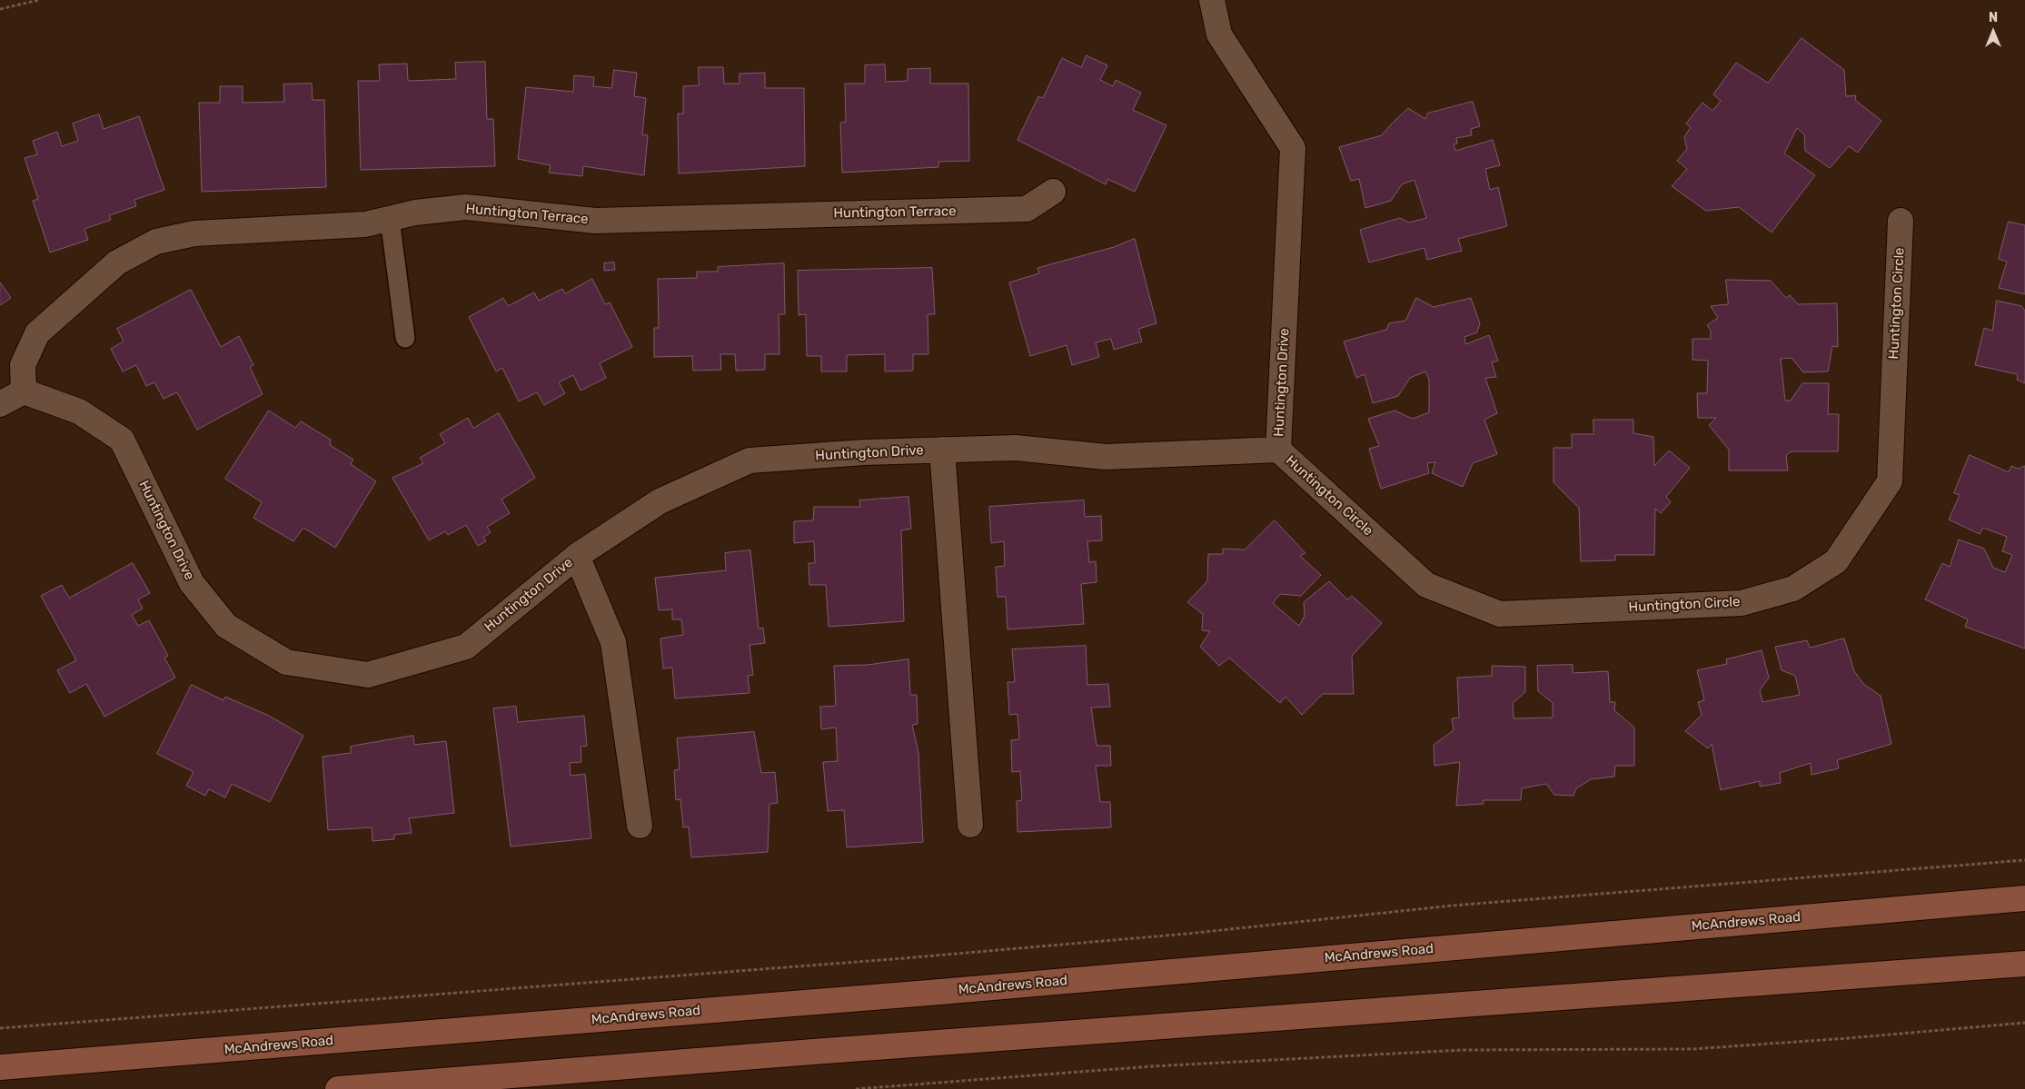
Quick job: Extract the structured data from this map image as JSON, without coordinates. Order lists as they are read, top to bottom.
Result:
{
  "streets": {
    "main road": ["McAndrews Road"],
    "street": ["Huntington Terrace", "Huntington Circle", "Huntington Drive"]
  },
  "crossings": [
    ["Huntington Terrace", "Huntington Drive"],
    ["Huntington Circle", "Huntington Drive"]
  ],
  "north": "top"
}
